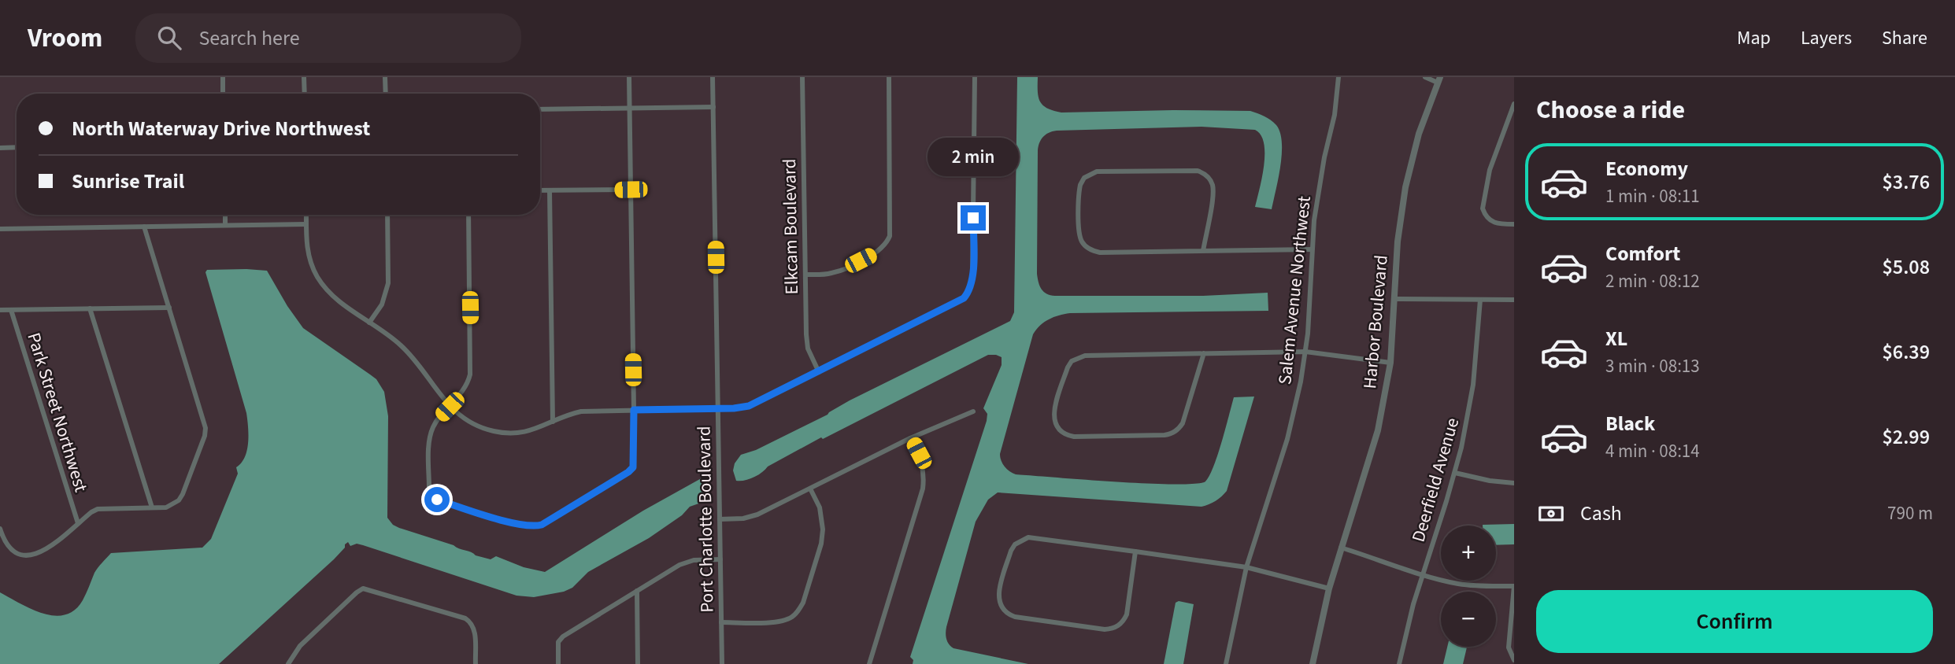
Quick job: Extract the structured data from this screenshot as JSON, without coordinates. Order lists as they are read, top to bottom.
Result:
{
  "streets": {
    "street": [
      "Elkcam Boulevard",
      "Salem Avenue Northwest",
      "Harbor Boulevard",
      "Park Street Northwest",
      "Deerfield Avenue",
      "Port Charlotte Boulevard"
    ]
  },
  "page": {
    "header": "Vroom",
    "search": "Search here",
    "nav": ["Map", "Layers", "Share"],
    "heading": "Choose a ride",
    "banner": ["North Waterway Drive Northwest", "Sunrise Trail"],
    "bubble": "2 min",
    "list": [
      {
        "name": "Economy",
        "note": "1 min · 08:11",
        "value": "$3.76"
      },
      {
        "name": "Comfort",
        "note": "2 min · 08:12",
        "value": "$5.08"
      },
      {
        "name": "XL",
        "note": "3 min · 08:13",
        "value": "$6.39"
      },
      {
        "name": "Black",
        "note": "4 min · 08:14",
        "value": "$2.99"
      }
    ],
    "pay": ["Cash", "790 m"],
    "map_buttons": ["+", "−"],
    "buttons": "Confirm"
  }
}
